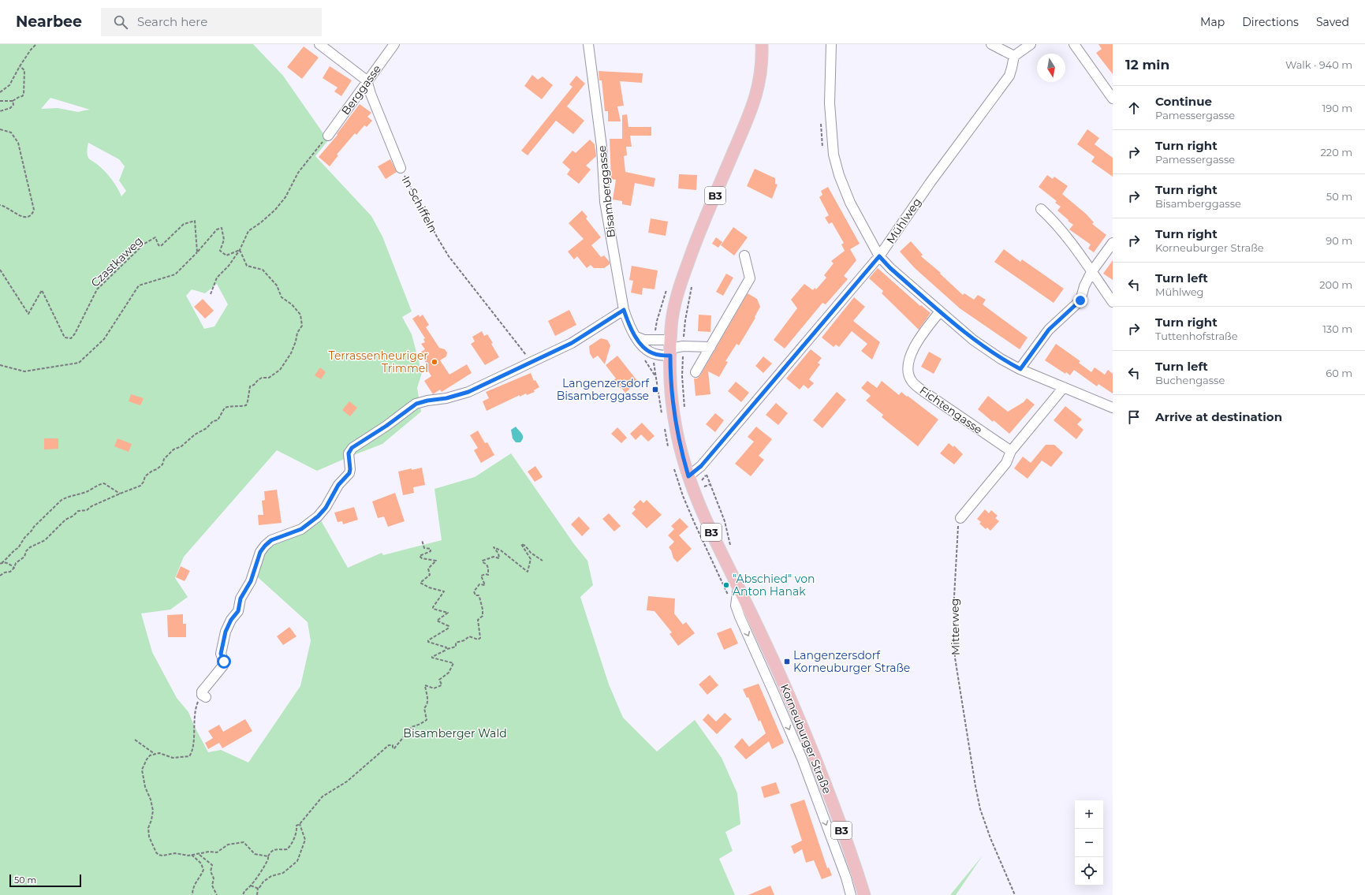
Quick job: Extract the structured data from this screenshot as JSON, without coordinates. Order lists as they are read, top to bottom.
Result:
{
  "streets": {
    "main road": ["B3", "Korneuburger Straße"],
    "street": [
      "Berggasse",
      "Bisamberggasse",
      "In Schiffeln",
      "Mühlweg",
      "Fichtengasse"
    ],
    "path": ["Czastkaweg", "Mitterweg"]
  },
  "crossings": [
    ["Berggasse", "In Schiffeln"],
    ["Bisamberggasse", "Korneuburger Straße"],
    ["Mühlweg", "Korneuburger Straße"]
  ],
  "parks": ["Bisamberger Wald"],
  "places": {
    "other": ["Terrassenheuriger Trimmel", "\"Abschied\" von Anton Hanak"],
    "transit": ["Langenzersdorf Bisamberggasse", "Langenzersdorf Korneuburger Straße"]
  },
  "scale_bar": "50 m",
  "north": "bottom",
  "page": {
    "header": "Nearbee",
    "search": "Search here",
    "nav": ["Map", "Directions", "Saved"],
    "heading": ["12 min", "Walk · 940 m"],
    "list": [
      ["Continue", "Pamessergasse", "190 m"],
      ["Turn right", "Pamessergasse", "220 m"],
      ["Turn right", "Bisamberggasse", "50 m"],
      ["Turn right", "Korneuburger Straße", "90 m"],
      ["Turn left", "Mühlweg", "200 m"],
      ["Turn right", "Tuttenhofstraße", "130 m"],
      ["Turn left", "Buchengasse", "60 m"],
      "Arrive at destination"
    ],
    "map_buttons": ["+", "−"],
    "scale": "50 m"
  }
}
